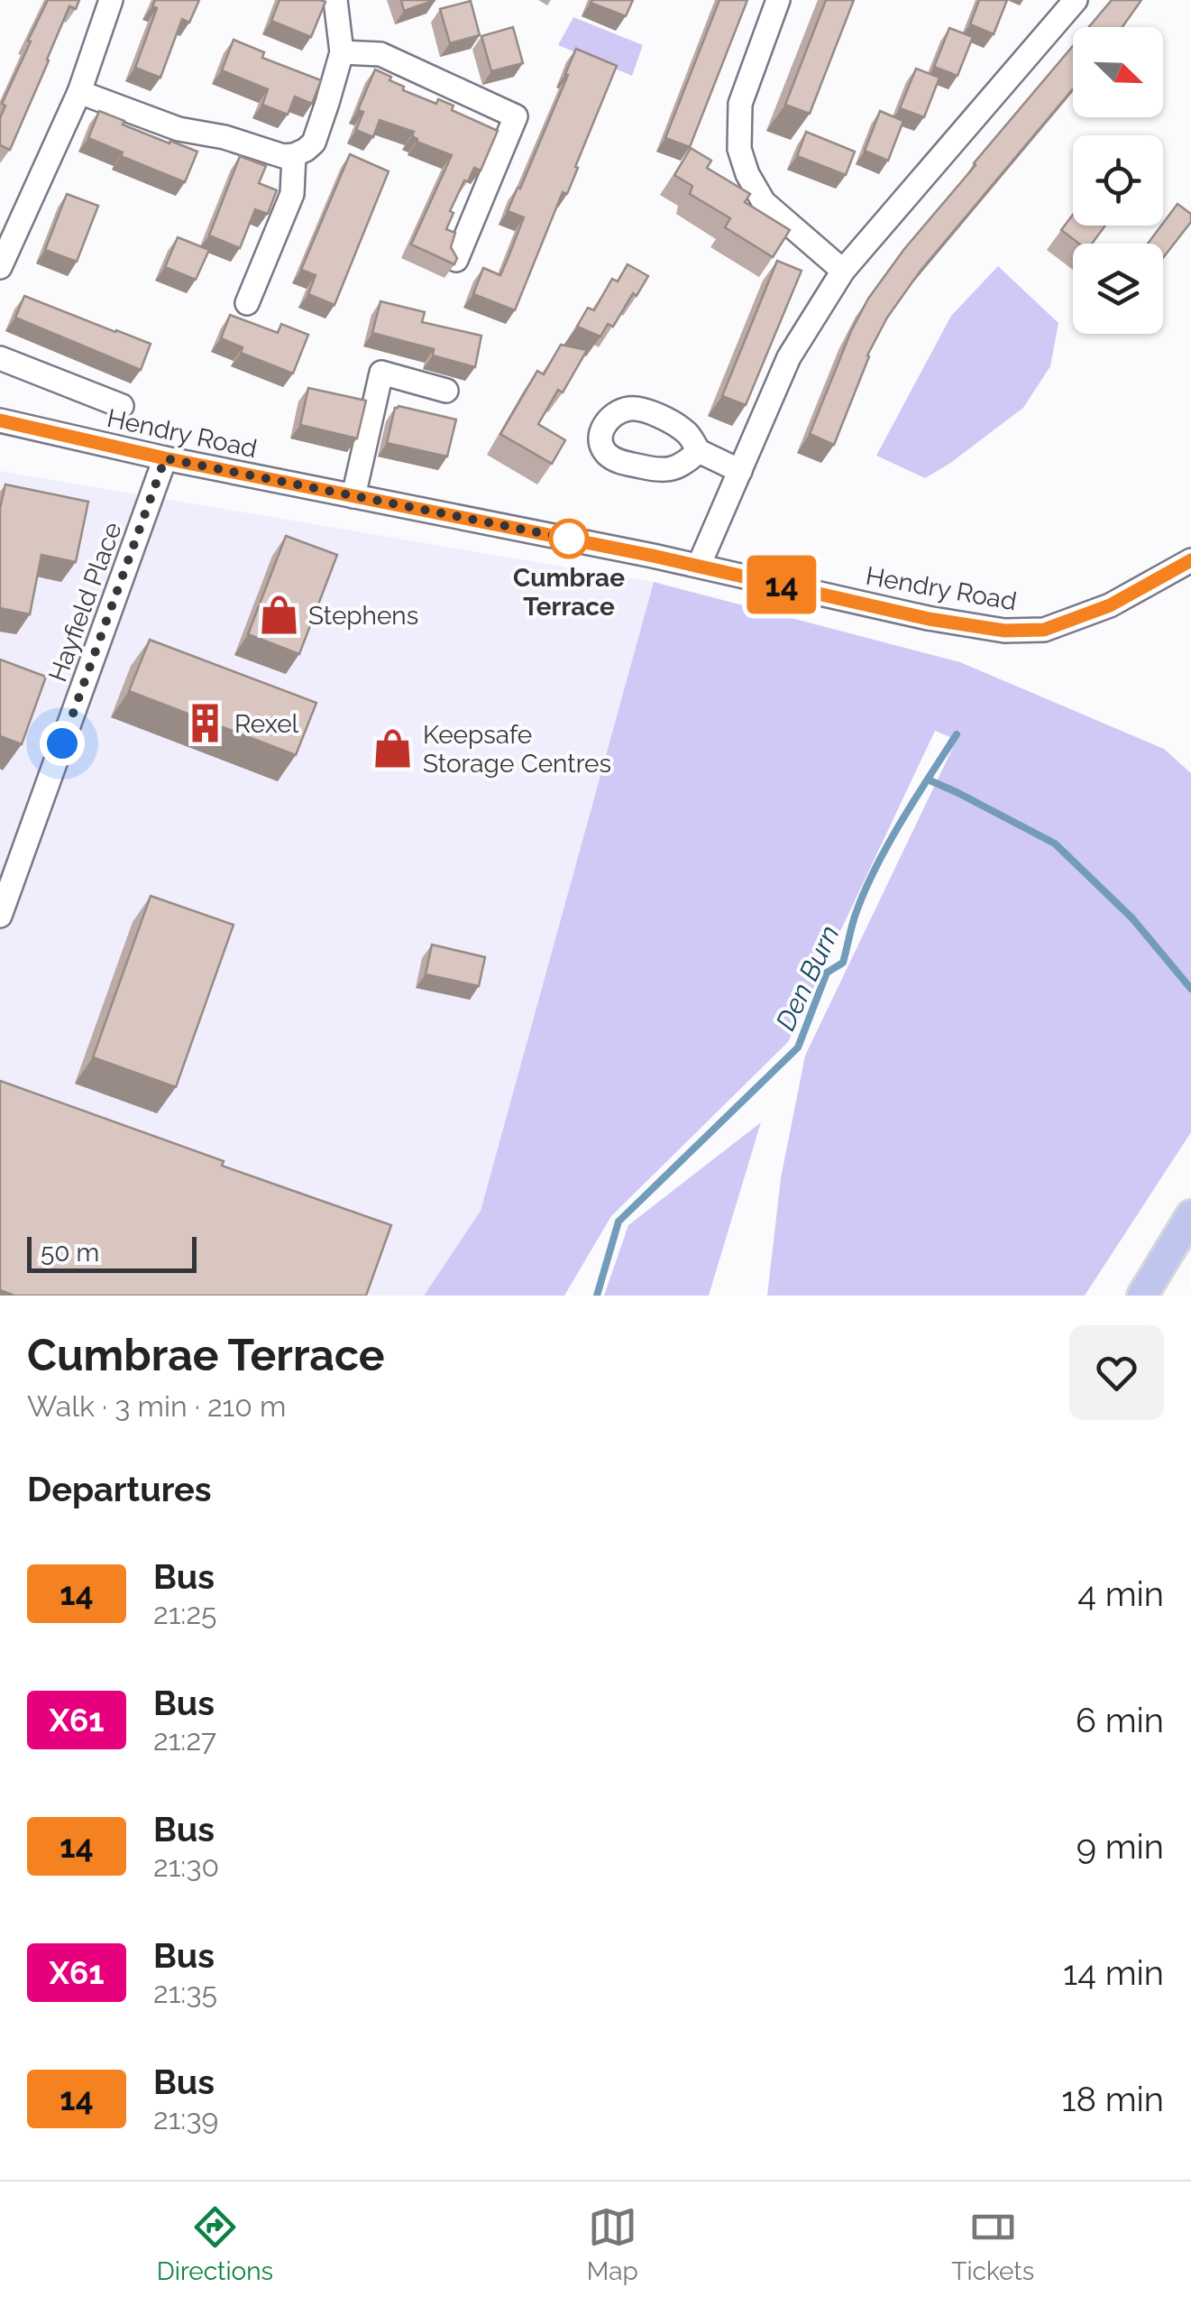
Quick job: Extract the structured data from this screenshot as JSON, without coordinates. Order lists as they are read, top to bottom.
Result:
{
  "streets": {
    "street": ["Hendry Road", "Hayfield Place"]
  },
  "crossings": [
    ["Hendry Road", "Hayfield Place"]
  ],
  "water": ["Den Burn"],
  "places": {
    "other": ["Cumbrae Terrace"],
    "shop": ["Stephens", "Keepsafe Storage Centres"],
    "building": ["Rexel"]
  },
  "lines": ["bus line 14"],
  "scale_bar": "50 m",
  "north": "bottom right",
  "page": {
    "on_map": "14",
    "scale": "50 m",
    "heading": [
      ["Cumbrae Terrace", "Walk · 3 min · 210 m"],
      "Departures"
    ],
    "list": [
      {
        "mark": "14",
        "name": "Bus",
        "note": "21:25",
        "value": "4 min"
      },
      {
        "mark": "X61",
        "name": "Bus",
        "note": "21:27",
        "value": "6 min"
      },
      {
        "mark": "14",
        "name": "Bus",
        "note": "21:30",
        "value": "9 min"
      },
      {
        "mark": "X61",
        "name": "Bus",
        "note": "21:35",
        "value": "14 min"
      },
      {
        "mark": "14",
        "name": "Bus",
        "note": "21:39",
        "value": "18 min"
      }
    ],
    "tabs": ["Directions", "Map", "Tickets"]
  }
}
